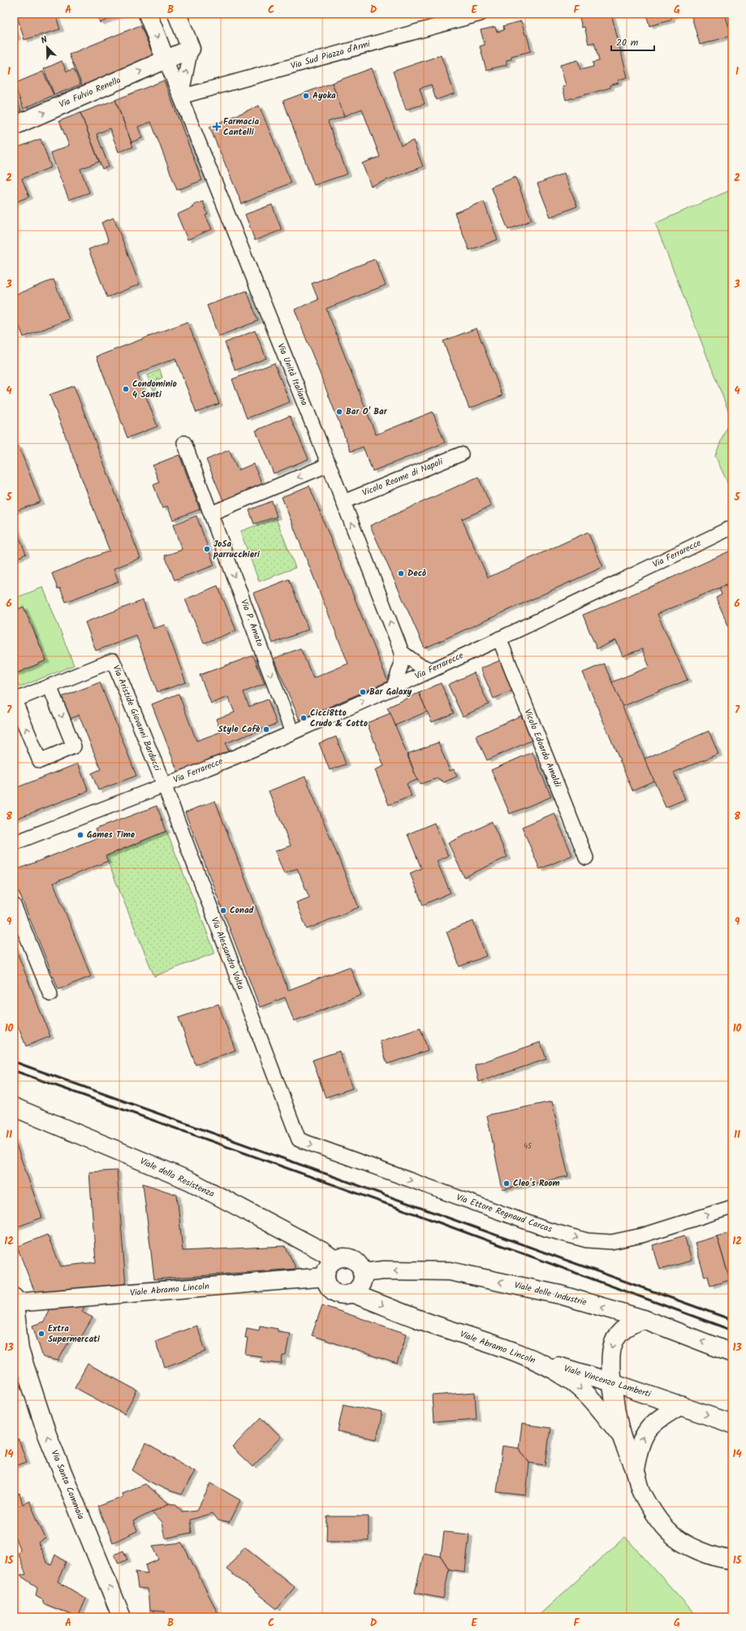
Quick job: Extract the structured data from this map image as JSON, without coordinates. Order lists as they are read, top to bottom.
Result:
{
  "streets": {
    "street": [
      "Via Sud Piazza d'Armi",
      "Via Fulvio Renella",
      "Via Unità Italiana",
      "Vicolo Reame di Napoli",
      "Via Ferrarecce",
      "Via P. Amato",
      "Via Aristide Giovanni Barducci",
      "Vicolo Edoardo Amaldi",
      "Via Alessandro Volta",
      "Viale della Resistenza",
      "Via Ettore Regnaud Carcas",
      "Viale Abramo Lincoln",
      "Viale delle Industrie",
      "Viale Vincenzo Lamberti",
      "Via Santa Commaia"
    ]
  },
  "crossings": [
    ["Via Sud Piazza d'Armi", "Via Unità Italiana"],
    ["Via Fulvio Renella", "Via Unità Italiana"],
    ["Via Unità Italiana", "Vicolo Reame di Napoli"],
    ["Via Unità Italiana", "Via Ferrarecce"],
    ["Via Ferrarecce", "Via P. Amato"],
    ["Via Ferrarecce", "Via Aristide Giovanni Barducci"],
    ["Via Ferrarecce", "Vicolo Edoardo Amaldi"],
    ["Via Ferrarecce", "Via Alessandro Volta"],
    ["Via Aristide Giovanni Barducci", "Via Alessandro Volta"],
    ["Via Alessandro Volta", "Via Ettore Regnaud Carcas"],
    ["Viale della Resistenza", "Viale Abramo Lincoln"],
    ["Viale della Resistenza", "Viale delle Industrie"],
    ["Viale Abramo Lincoln", "Viale delle Industrie"],
    ["Viale Abramo Lincoln", "Viale Vincenzo Lamberti"],
    ["Viale Abramo Lincoln", "Via Santa Commaia"]
  ],
  "one_way": [
    "Via Fulvio Renella",
    "Via P. Amato",
    "Via Ettore Regnaud Carcas",
    "Viale delle Industrie",
    "Via Santa Commaia"
  ],
  "places": {
    "other": [
      "Ayoka",
      "Condominio 4 Santi",
      "Bar O' Bar",
      "JoSa parrucchieri",
      "Decò",
      "Bar Galaxy",
      "Cicci8tto Crudo & Cotto",
      "Style Cafè",
      "Games Time",
      "Conad",
      "Cleo's Room",
      "Extra Supermercati"
    ],
    "health": ["Farmacia Cantelli"]
  },
  "house_numbers": ["45"],
  "scale_bar": "20 m",
  "north": "top left",
  "grid": {
    "columns": [
      "A",
      "B",
      "C",
      "D",
      "E",
      "F",
      "G"
    ],
    "rows": [
      "1",
      "2",
      "3",
      "4",
      "5",
      "6",
      "7",
      "8",
      "9",
      "10",
      "11",
      "12",
      "13",
      "14",
      "15"
    ]
  }
}
